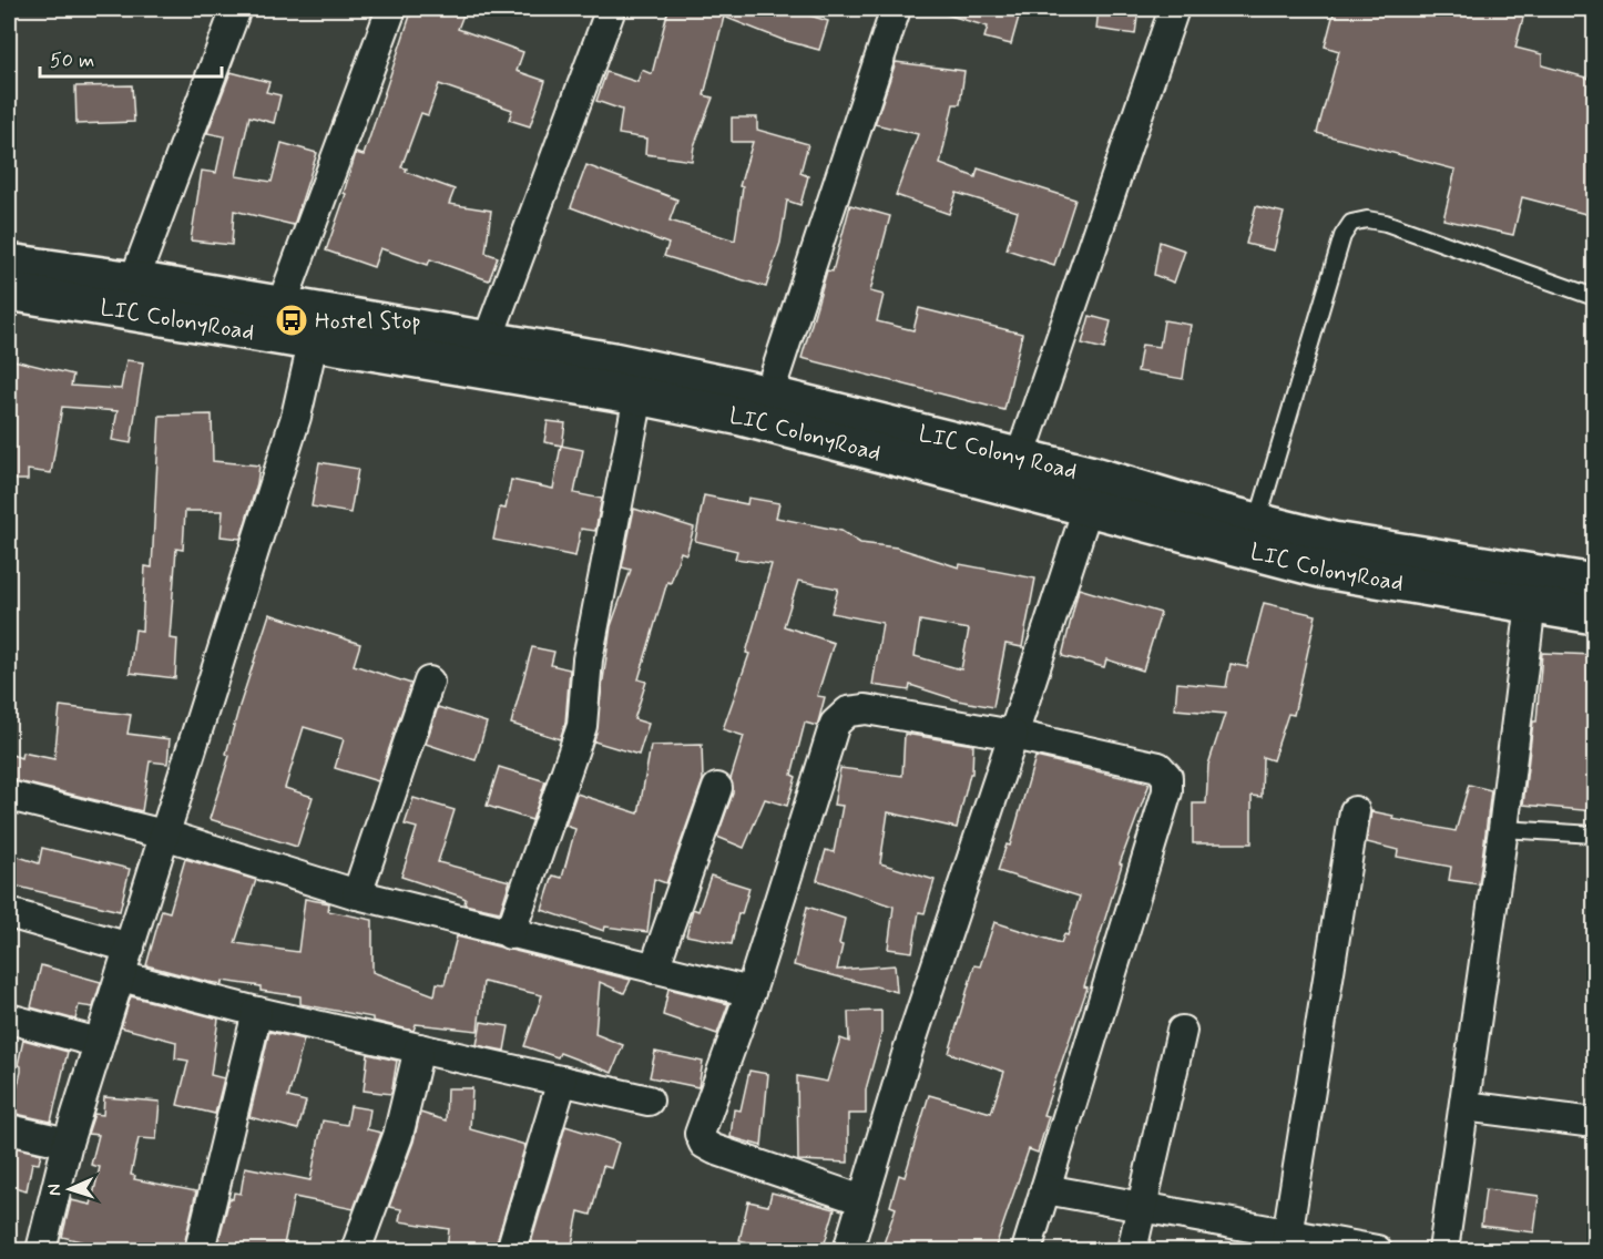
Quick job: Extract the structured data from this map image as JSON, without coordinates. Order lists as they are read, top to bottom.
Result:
{
  "streets": {
    "main road": ["LIC ColonyRoad", "LIC Colony Road"]
  },
  "crossings": [
    ["LIC ColonyRoad", "LIC Colony Road"]
  ],
  "places": {
    "bus stop": ["Hostel Stop"]
  },
  "scale_bar": "50 m",
  "north": "left"
}
